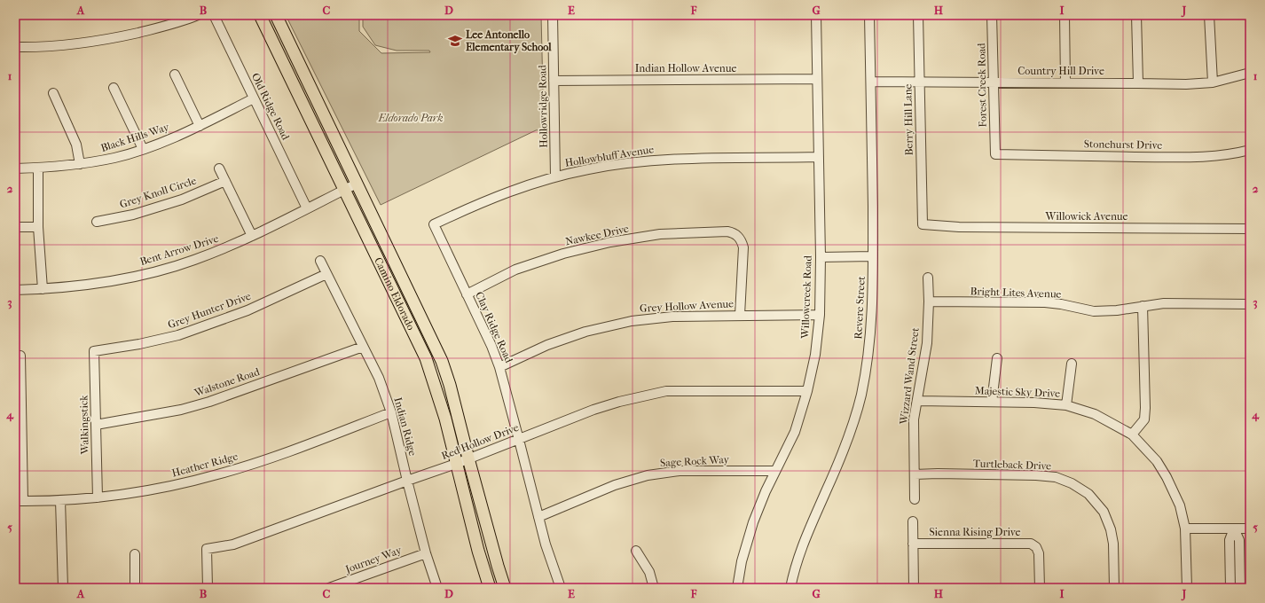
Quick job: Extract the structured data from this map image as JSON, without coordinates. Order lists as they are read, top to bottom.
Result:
{
  "streets": {
    "main road": ["Camino Eldorado"],
    "street": [
      "Indian Hollow Avenue",
      "Country Hill Drive",
      "Forest Creek Road",
      "Old Ridge Road",
      "Hollowridge Road",
      "Berry Hill Lane",
      "Black Hills Way",
      "Stonehurst Drive",
      "Hollowbluff Avenue",
      "Grey Knoll Circle",
      "Willowick Avenue",
      "Nawkee Drive",
      "Bent Arrow Drive",
      "Bright Lites Avenue",
      "Willowcreek Road",
      "Grey Hollow Avenue",
      "Revere Street",
      "Grey Hunter Drive",
      "Clay Ridge Road",
      "Wizzard Wand Street",
      "Walstone Road",
      "Majestic Sky Drive",
      "Walkingstick",
      "Indian Ridge",
      "Red Hollow Drive",
      "Sage Rock Way",
      "Heather Ridge",
      "Turtleback Drive",
      "Sienna Rising Drive",
      "Journey Way"
    ]
  },
  "crossings": [
    ["Indian Hollow Avenue", "Hollowridge Road"],
    ["Indian Hollow Avenue", "Willowcreek Road"],
    ["Country Hill Drive", "Forest Creek Road"],
    ["Country Hill Drive", "Berry Hill Lane"],
    ["Country Hill Drive", "Revere Street"],
    ["Forest Creek Road", "Stonehurst Drive"],
    ["Old Ridge Road", "Black Hills Way"],
    ["Old Ridge Road", "Bent Arrow Drive"],
    ["Hollowridge Road", "Hollowbluff Avenue"],
    ["Berry Hill Lane", "Willowick Avenue"],
    ["Hollowbluff Avenue", "Willowcreek Road"],
    ["Hollowbluff Avenue", "Clay Ridge Road"],
    ["Nawkee Drive", "Grey Hollow Avenue"],
    ["Nawkee Drive", "Clay Ridge Road"],
    ["Bent Arrow Drive", "Camino Eldorado"],
    ["Bright Lites Avenue", "Wizzard Wand Street"],
    ["Camino Eldorado", "Red Hollow Drive"],
    ["Willowcreek Road", "Grey Hollow Avenue"],
    ["Willowcreek Road", "Red Hollow Drive"],
    ["Willowcreek Road", "Sage Rock Way"],
    ["Grey Hollow Avenue", "Clay Ridge Road"],
    ["Grey Hunter Drive", "Walkingstick"],
    ["Grey Hunter Drive", "Indian Ridge"],
    ["Clay Ridge Road", "Red Hollow Drive"],
    ["Clay Ridge Road", "Sage Rock Way"],
    ["Wizzard Wand Street", "Majestic Sky Drive"],
    ["Wizzard Wand Street", "Turtleback Drive"],
    ["Walstone Road", "Walkingstick"],
    ["Walstone Road", "Indian Ridge"],
    ["Walkingstick", "Heather Ridge"],
    ["Indian Ridge", "Red Hollow Drive"],
    ["Indian Ridge", "Heather Ridge"],
    ["Indian Ridge", "Journey Way"]
  ],
  "parks": ["Eldorado Park"],
  "places": {
    "school or university": ["Lee Antonello Elementary School"]
  },
  "grid": {
    "columns": [
      "A",
      "B",
      "C",
      "D",
      "E",
      "F",
      "G",
      "H",
      "I",
      "J"
    ],
    "rows": [
      "1",
      "2",
      "3",
      "4",
      "5"
    ]
  }
}
